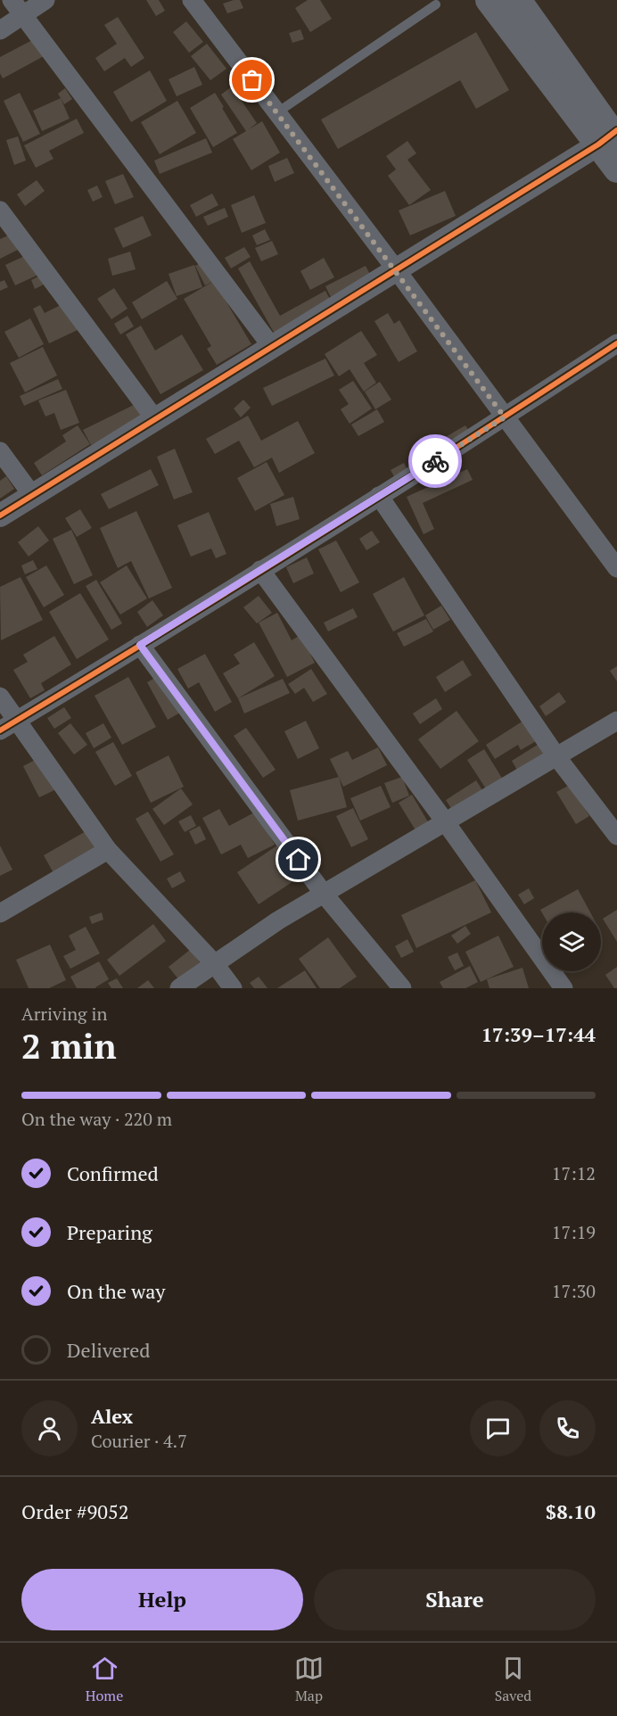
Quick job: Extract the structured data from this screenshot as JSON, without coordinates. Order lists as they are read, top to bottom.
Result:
{
  "page": {
    "heading": ["2 min", "Arriving in", "17:39–17:44"],
    "panel": [
      "Alex",
      "Courier · 4.7",
      "Order #9052",
      "$8.10"
    ],
    "bar": "On the way · 220 m",
    "list": [
      ["Confirmed", "17:12"],
      ["Preparing", "17:19"],
      ["On the way", "17:30"],
      "Delivered"
    ],
    "buttons": ["Help", "Share"],
    "tabs": ["Home", "Map", "Saved"]
  }
}
